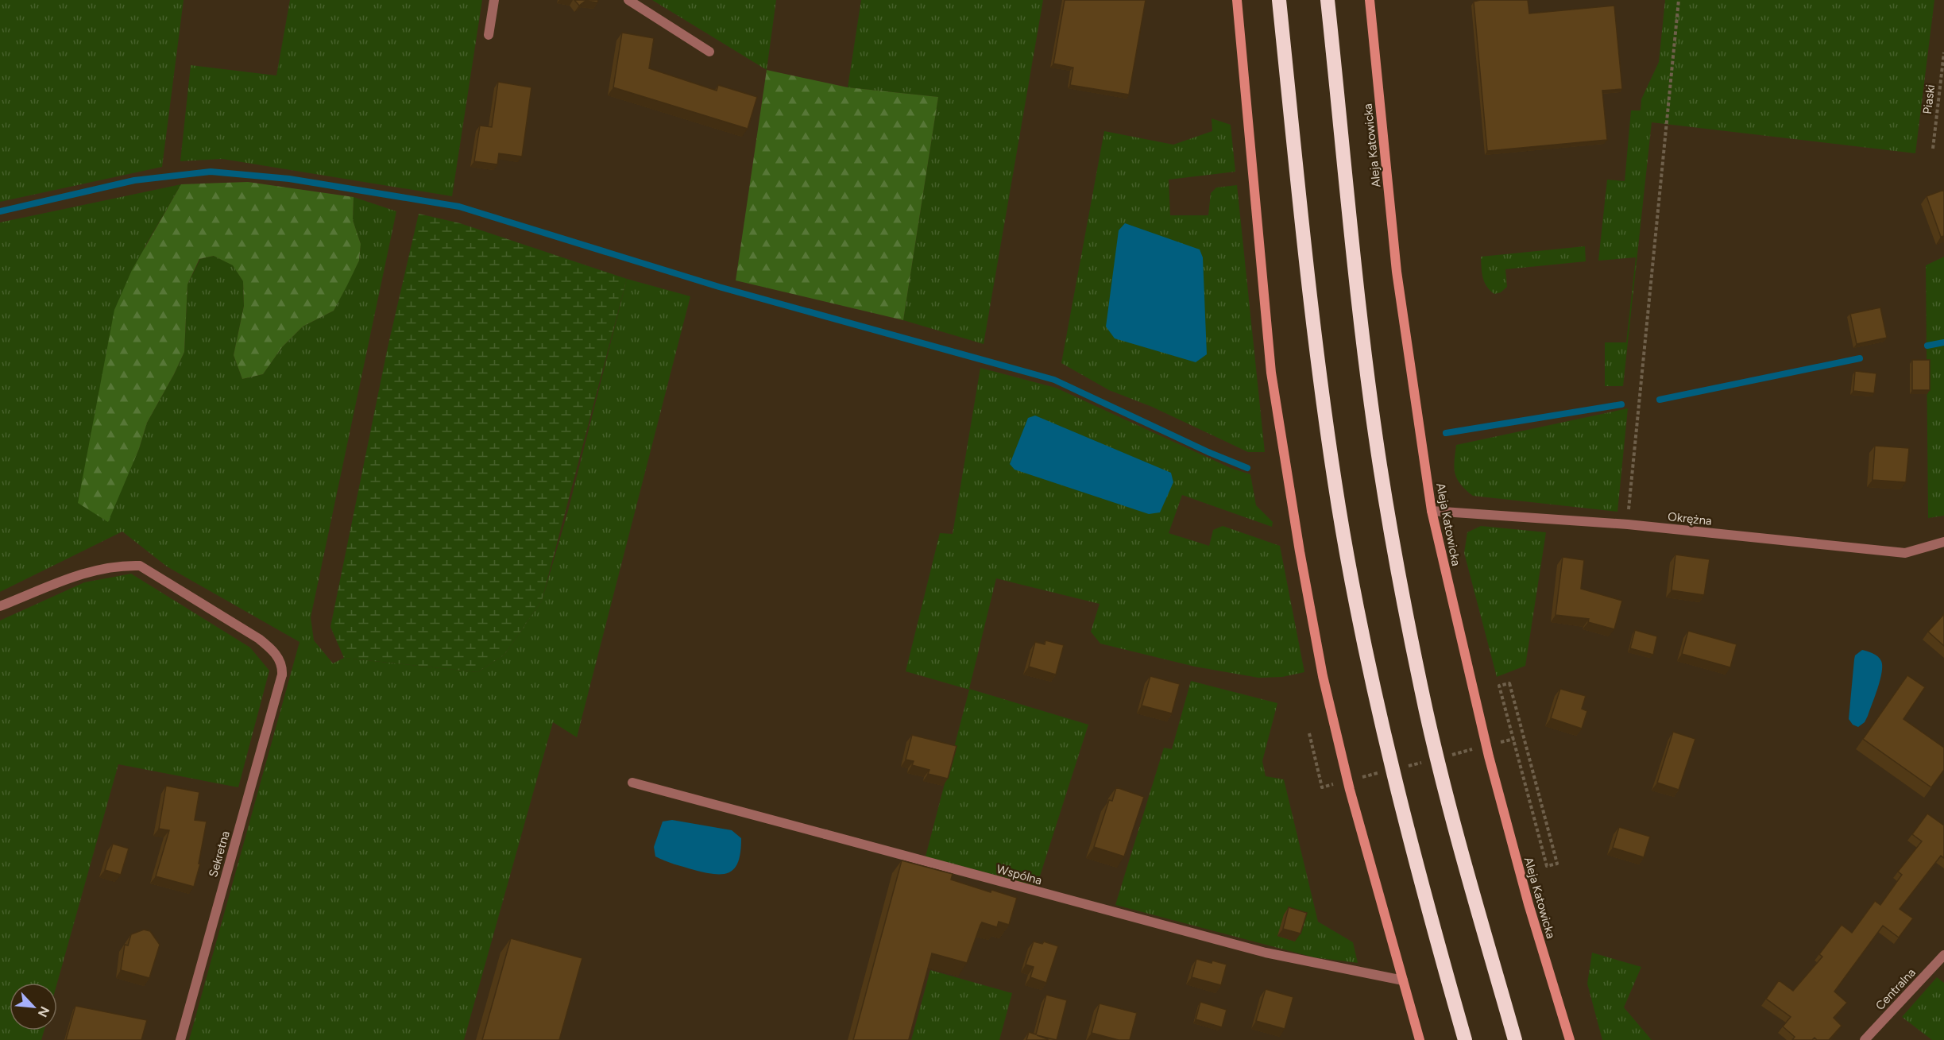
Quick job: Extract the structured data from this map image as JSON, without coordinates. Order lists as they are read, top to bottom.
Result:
{
  "streets": {
    "street": [
      "Aleja Katowicka",
      "Okrężna",
      "Sekretna",
      "Wspólna",
      "Centralna"
    ],
    "path": ["Piaski"]
  },
  "crossings": [
    ["Aleja Katowicka", "Okrężna"]
  ],
  "north": "bottom right"
}
